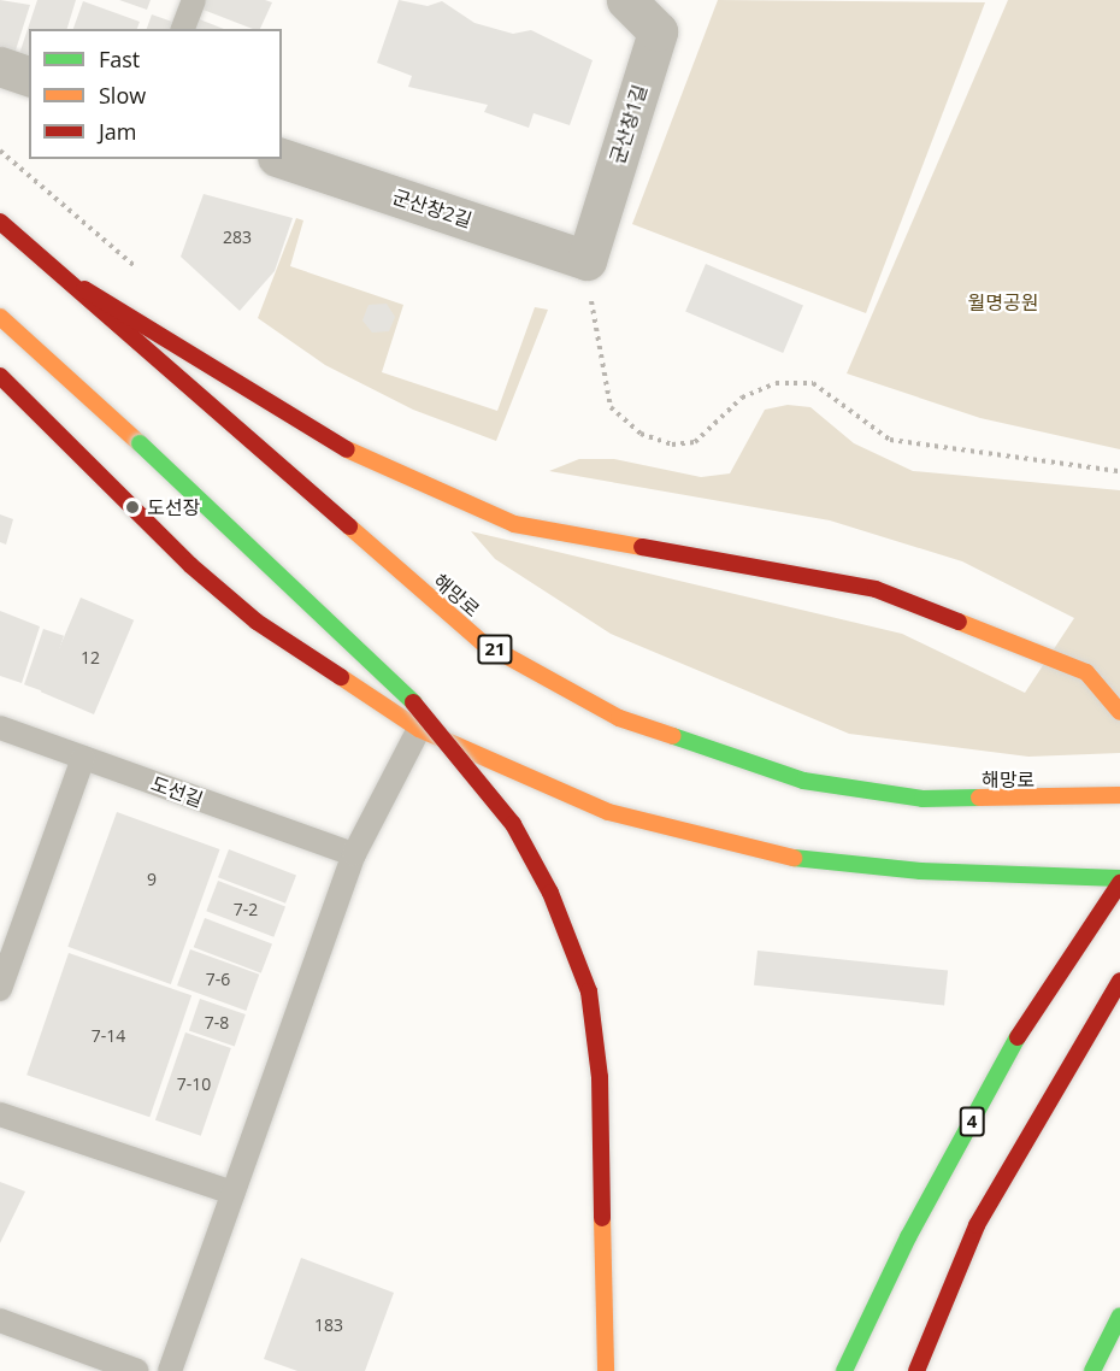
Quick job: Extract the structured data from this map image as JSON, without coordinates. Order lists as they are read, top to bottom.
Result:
{
  "streets": {
    "main road": ["해망로", "21", "4"],
    "street": ["군산창1길", "군산창2길"],
    "lane": ["도선길"]
  },
  "crossings": [
    ["군산창1길", "군산창2길"]
  ],
  "parks": ["월명공원"],
  "places": ["도선장"],
  "house_numbers": [
    "283",
    "12",
    "9",
    "7-2",
    "7-6",
    "7-8",
    "7-14",
    "7-10",
    "183"
  ],
  "legend": ["Fast", "Slow", "Jam"]
}
